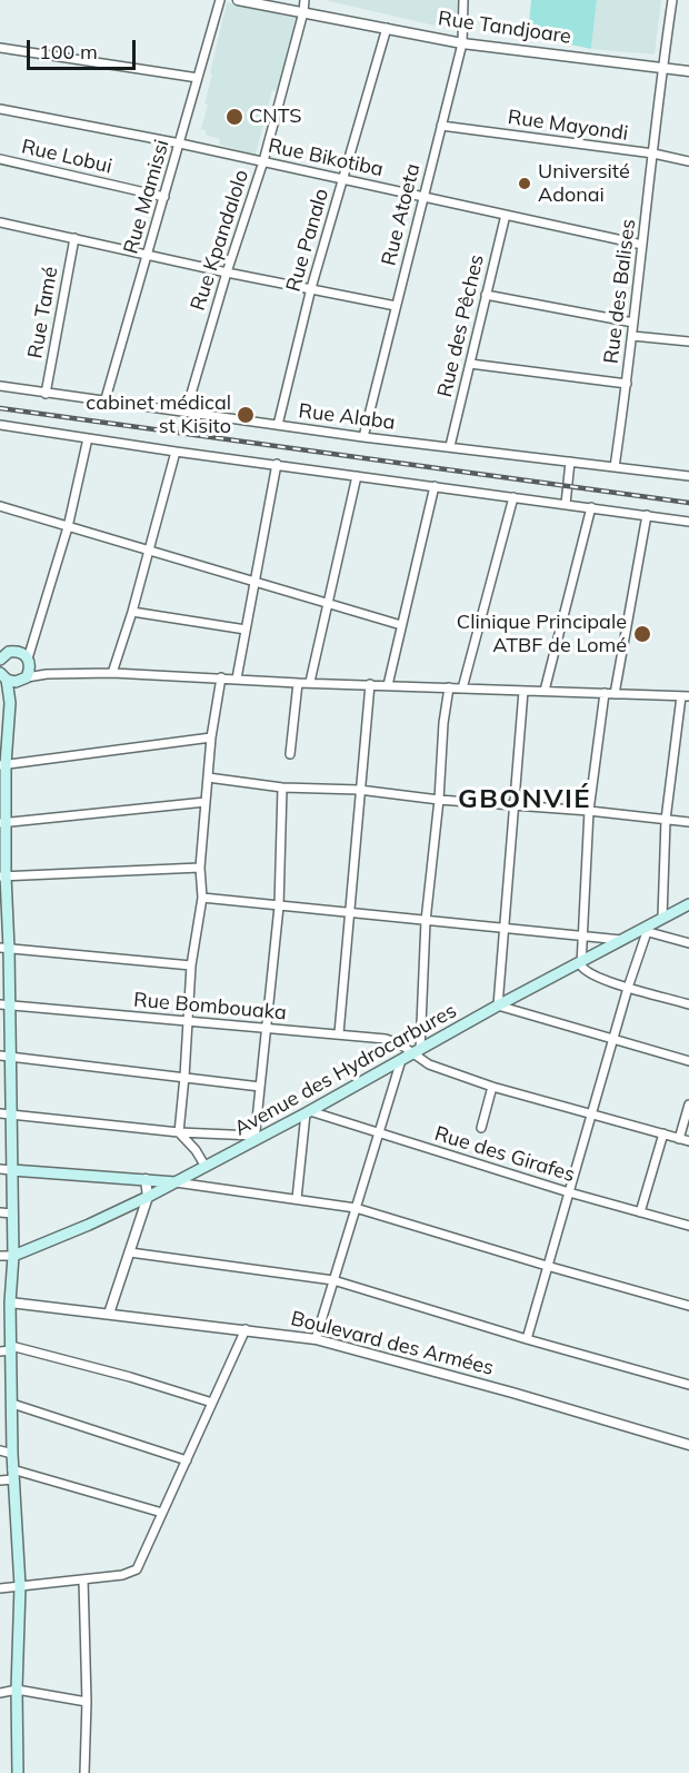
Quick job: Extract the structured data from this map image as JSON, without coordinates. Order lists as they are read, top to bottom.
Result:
{
  "streets": {
    "main road": ["Avenue des Hydrocarbures"],
    "street": [
      "Rue Tandjoare",
      "Rue Mayondi",
      "Rue Lobui",
      "Rue Bikotiba",
      "Rue Mamissi",
      "Rue Atoeta",
      "Rue Kpandalolo",
      "Rue Panalo",
      "Rue des Balises",
      "Rue Tamé",
      "Rue des Pêches",
      "Rue Alaba",
      "Rue Bombouaka",
      "Rue des Girafes",
      "Boulevard des Armées"
    ]
  },
  "crossings": [
    ["Rue Tandjoare", "Rue Atoeta"],
    ["Rue Tandjoare", "Rue Kpandalolo"],
    ["Rue Tandjoare", "Rue Panalo"],
    ["Rue Tandjoare", "Rue des Balises"],
    ["Rue Mayondi", "Rue Atoeta"],
    ["Rue Mayondi", "Rue des Balises"],
    ["Rue Lobui", "Rue Mamissi"],
    ["Rue Bikotiba", "Rue Mamissi"],
    ["Rue Bikotiba", "Rue Atoeta"],
    ["Rue Bikotiba", "Rue Kpandalolo"],
    ["Rue Bikotiba", "Rue Panalo"],
    ["Rue Bikotiba", "Rue des Balises"],
    ["Rue Bikotiba", "Rue des Pêches"],
    ["Rue Mamissi", "Rue Alaba"],
    ["Rue Atoeta", "Rue Alaba"],
    ["Rue Kpandalolo", "Rue Alaba"],
    ["Rue Panalo", "Rue Alaba"],
    ["Rue des Balises", "Rue Alaba"],
    ["Rue Tamé", "Rue Alaba"],
    ["Rue des Pêches", "Rue Alaba"],
    ["Rue Bombouaka", "Avenue des Hydrocarbures"],
    ["Avenue des Hydrocarbures", "Rue des Girafes"]
  ],
  "districts": ["GBONVIÉ"],
  "places": [
    "CNTS",
    "Université Adonai",
    "cabinet médical st Kisito",
    "Clinique Principale ATBF de Lomé"
  ],
  "scale_bar": "100 m"
}
